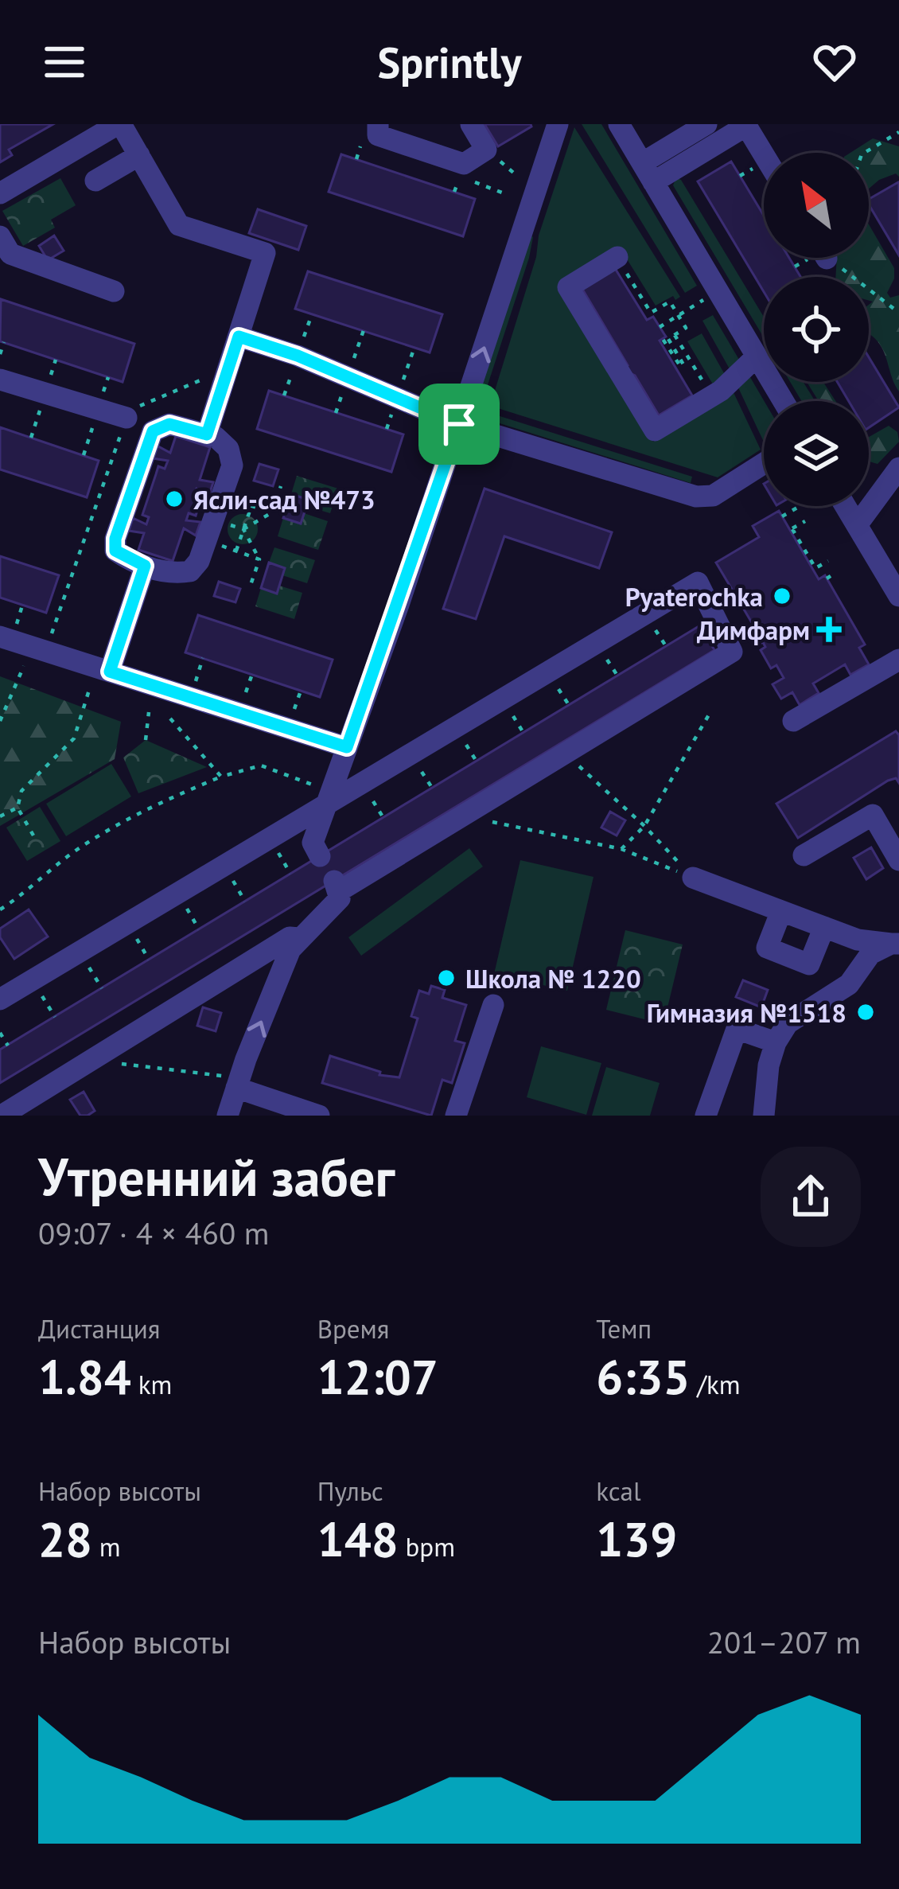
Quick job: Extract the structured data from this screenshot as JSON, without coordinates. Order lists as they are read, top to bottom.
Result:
{
  "places": {
    "other": [
      "Ясли-сад №473",
      "Pyaterochka",
      "Школа № 1220",
      "Гимназия №1518"
    ],
    "health": ["Димфарм"]
  },
  "north": "top left",
  "page": {
    "header": "Sprintly",
    "heading": ["Утренний забег", "09:07 · 4 × 460 m"],
    "stats": [
      ["Дистанция", "1.84 km"],
      ["Время", "12:07"],
      ["Темп", "6:35 /km"],
      ["Набор высоты", "28 m"],
      ["Пульс", "148 bpm"],
      ["kcal", "139"]
    ],
    "chart": ["Набор высоты", "201–207 m"]
  }
}
